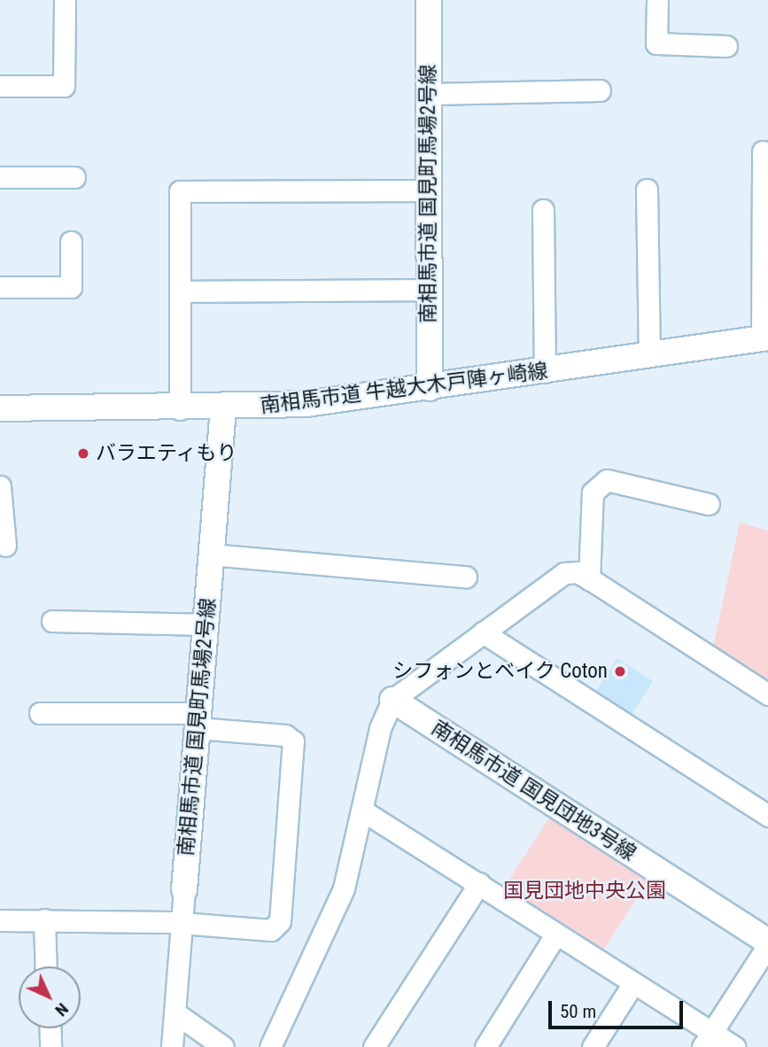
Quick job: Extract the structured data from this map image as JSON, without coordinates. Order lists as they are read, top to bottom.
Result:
{
  "streets": {
    "street": ["南相馬市道 国見町馬場2号線", "南相馬市道 牛越大木戸陣ヶ崎線", "南相馬市道 国見団地3号線"]
  },
  "crossings": [
    ["南相馬市道 国見町馬場2号線", "南相馬市道 牛越大木戸陣ヶ崎線"]
  ],
  "parks": ["国見団地中央公園"],
  "places": ["バラエティもり", "シフォンとベイク Coton"],
  "scale_bar": "50 m",
  "north": "bottom right"
}
